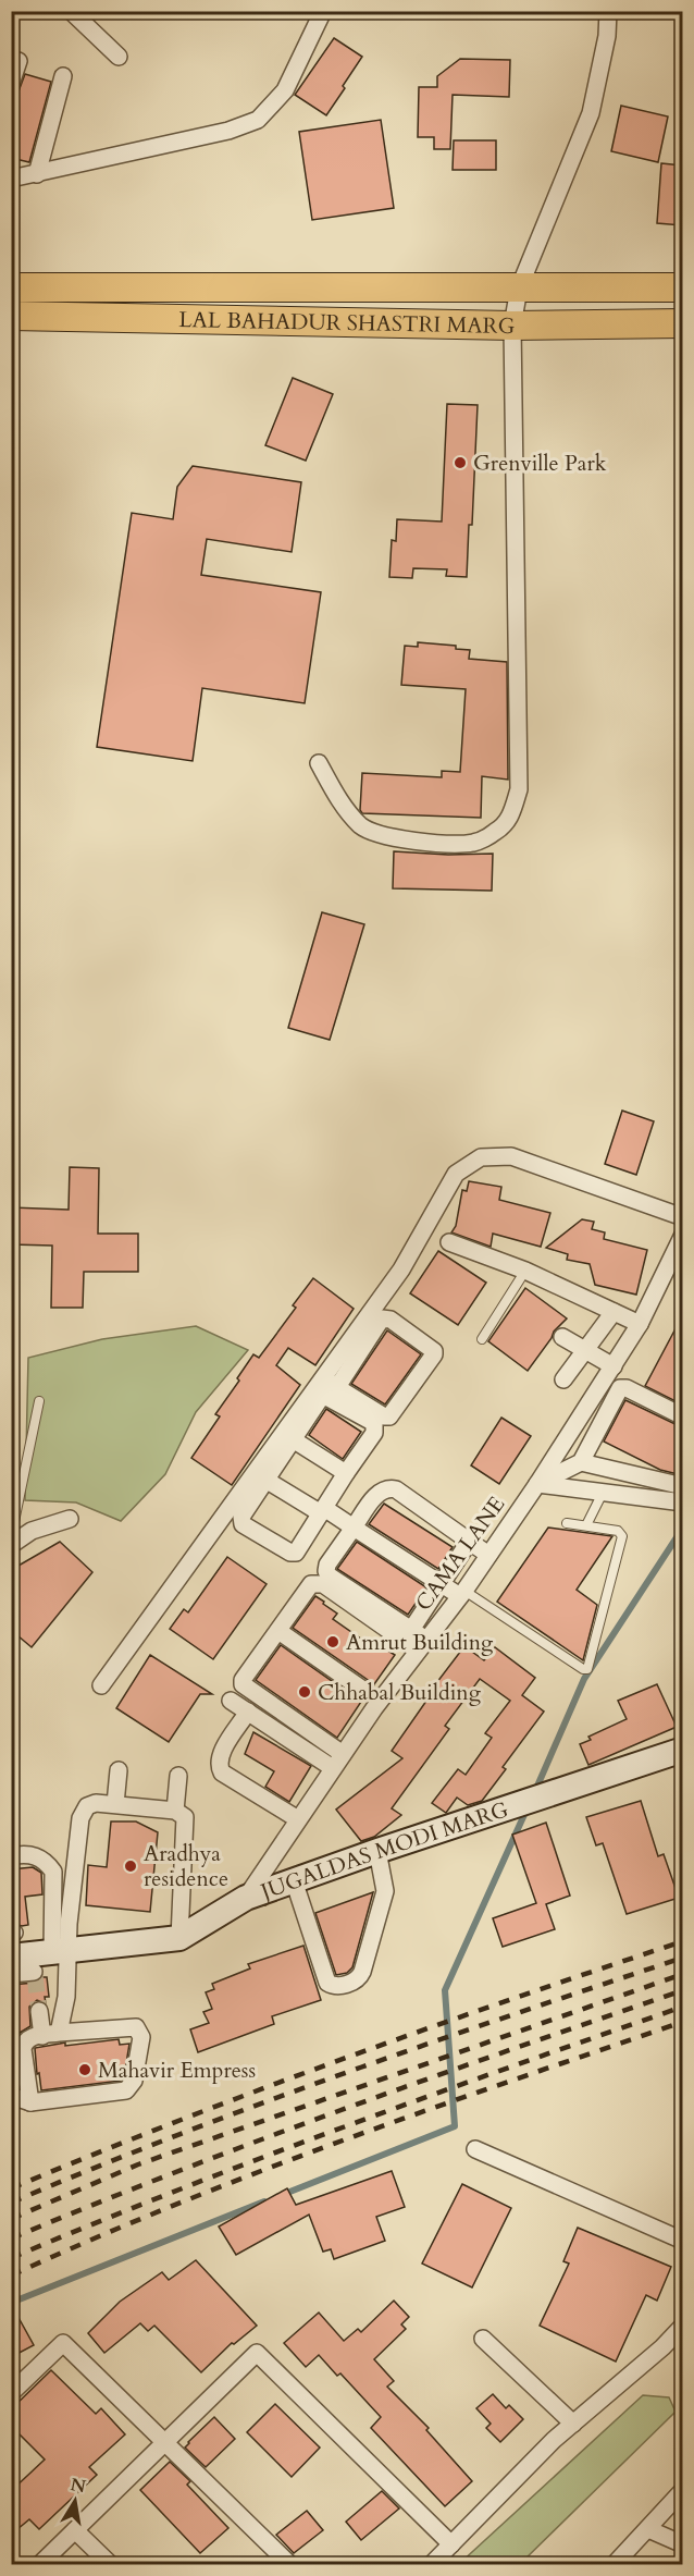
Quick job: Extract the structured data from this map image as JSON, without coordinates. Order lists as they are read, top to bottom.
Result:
{
  "streets": {
    "main road": ["LAL BAHADUR SHASTRI MARG"],
    "street": ["CAMA LANE", "JUGALDAS MODI MARG"]
  },
  "crossings": [
    ["CAMA LANE", "JUGALDAS MODI MARG"]
  ],
  "places": [
    "Grenville Park",
    "Amrut Building",
    "Chhabal Building",
    "Aradhya residence",
    "Mahavir Empress"
  ],
  "north": "top"
}
